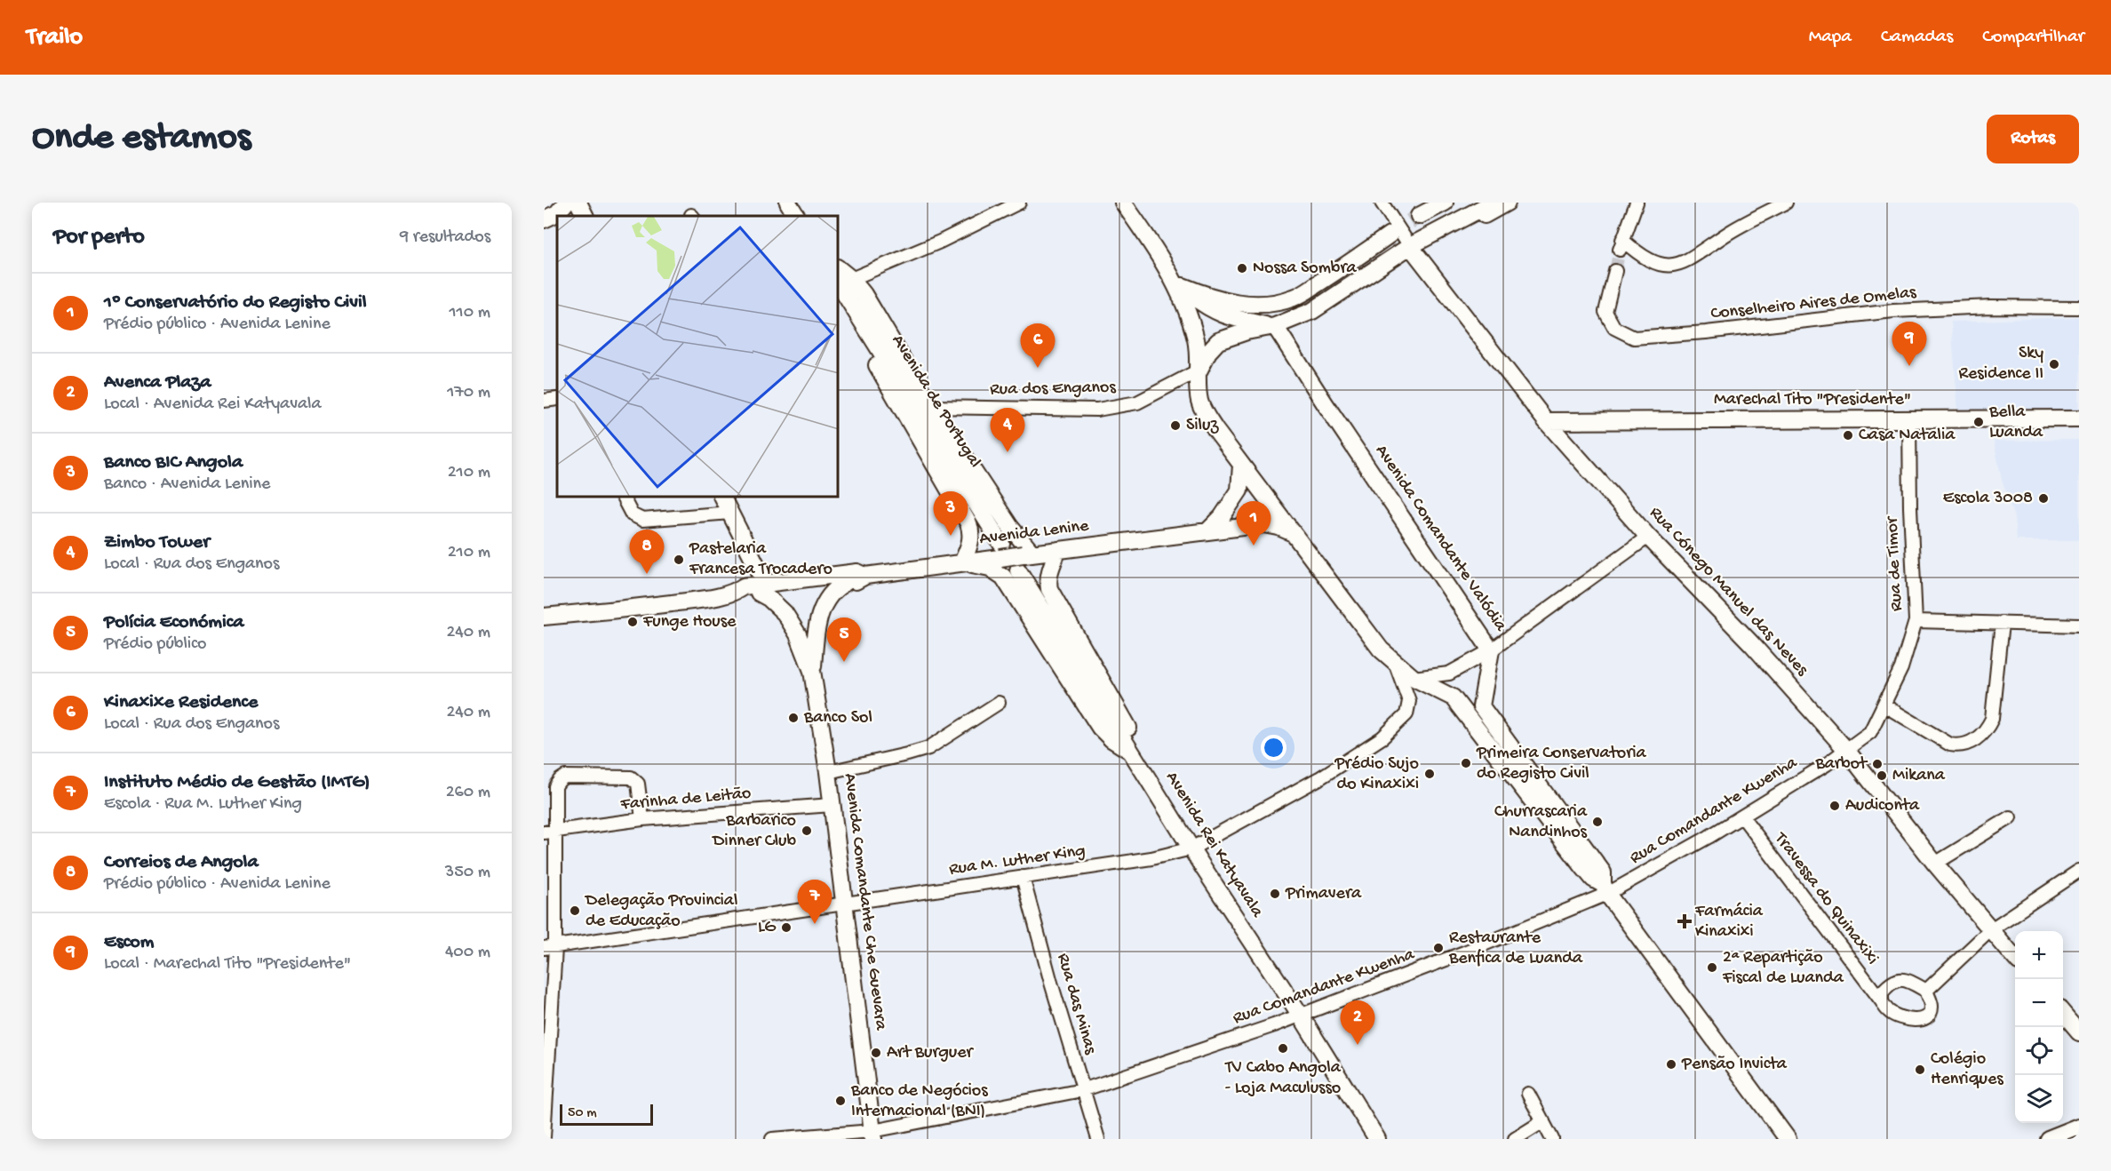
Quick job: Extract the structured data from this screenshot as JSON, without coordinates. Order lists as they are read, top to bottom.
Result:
{
  "streets": {
    "main road": [
      "Marechal Tito \"Presidente\"",
      "Avenida de Portugal",
      "Avenida Lenine",
      "Avenida Comandante Valódia",
      "Rua Cónego Manuel das Neves",
      "Avenida Rei Katyavala",
      "Avenida Comandante Che Guevara"
    ],
    "street": [
      "Conselheiro Aires de Omelas",
      "Rua dos Enganos",
      "Rua de Timor",
      "Farinha de Leitão",
      "Rua Comandante Kwenha",
      "Rua M. Luther King",
      "Travessa do Quinaxixi",
      "Rua das Minas"
    ]
  },
  "crossings": [
    ["Rua dos Enganos", "Avenida Comandante Valódia"],
    ["Rua dos Enganos", "Avenida Rei Katyavala"],
    ["Marechal Tito \"Presidente\"", "Rua de Timor"],
    ["Marechal Tito \"Presidente\"", "Rua Cónego Manuel das Neves"],
    ["Avenida de Portugal", "Avenida Lenine"],
    ["Avenida de Portugal", "Avenida Rei Katyavala"],
    ["Avenida Lenine", "Avenida Comandante Valódia"],
    ["Avenida Lenine", "Avenida Rei Katyavala"],
    ["Avenida Lenine", "Avenida Comandante Che Guevara"],
    ["Avenida Comandante Valódia", "Rua Comandante Kwenha"],
    ["Avenida Comandante Valódia", "Rua M. Luther King"],
    ["Rua de Timor", "Rua Cónego Manuel das Neves"],
    ["Rua de Timor", "Rua Comandante Kwenha"],
    ["Rua Cónego Manuel das Neves", "Rua Comandante Kwenha"],
    ["Farinha de Leitão", "Avenida Comandante Che Guevara"],
    ["Rua Comandante Kwenha", "Avenida Rei Katyavala"],
    ["Rua Comandante Kwenha", "Travessa do Quinaxixi"],
    ["Rua Comandante Kwenha", "Avenida Comandante Che Guevara"],
    ["Rua Comandante Kwenha", "Rua das Minas"],
    ["Avenida Rei Katyavala", "Rua M. Luther King"],
    ["Rua M. Luther King", "Avenida Comandante Che Guevara"],
    ["Rua M. Luther King", "Rua das Minas"]
  ],
  "places": {
    "other": [
      "Nossa Sombra",
      "Sky Residence II",
      "Bella Luanda",
      "Siluz",
      "Casa Natalia",
      "Escola 3008",
      "Pastelaria Francesa Trocadero",
      "Funge House",
      "Banco Sol",
      "Primeira Conservatoria do Registo Civil",
      "Barbot",
      "Prédio Sujo do Kinaxixi",
      "Mikana",
      "Audiconta",
      "Churrascaria Nandinhos",
      "Barbarico Dinner Club",
      "Primavera",
      "Delegação Provincial de Educação",
      "LG",
      "Restaurante Benfica de Luanda",
      "2ª Repartição Fiscal de Luanda",
      "TV Cabo Angola - Loja Maculusso",
      "Art Burguer",
      "Pensão Invicta",
      "Colégio Henriques",
      "Banco de Negócios Internacional (BNI)"
    ],
    "health": ["Farmácia Kinaxixi"]
  },
  "scale_bar": "50 m",
  "page": {
    "header": "Trailo",
    "nav": ["Mapa", "Camadas", "Compartilhar"],
    "buttons": "Rotas",
    "title": "Onde estamos",
    "heading": ["Por perto", "9 resultados"],
    "list": [
      {
        "mark": "1",
        "name": "1º Conservatório do Registo Civil",
        "note": "Prédio público · Avenida Lenine",
        "value": "110 m"
      },
      {
        "mark": "2",
        "name": "Avenca Plaza",
        "note": "Local · Avenida Rei Katyavala",
        "value": "170 m"
      },
      {
        "mark": "3",
        "name": "Banco BIC Angola",
        "note": "Banco · Avenida Lenine",
        "value": "210 m"
      },
      {
        "mark": "4",
        "name": "Zimbo Tower",
        "note": "Local · Rua dos Enganos",
        "value": "210 m"
      },
      {
        "mark": "5",
        "name": "Polícia Económica",
        "note": "Prédio público",
        "value": "240 m"
      },
      {
        "mark": "6",
        "name": "Kinaxixe Residence",
        "note": "Local · Rua dos Enganos",
        "value": "240 m"
      },
      {
        "mark": "7",
        "name": "Instituto Médio de Gestão (IMTG)",
        "note": "Escola · Rua M. Luther King",
        "value": "260 m"
      },
      {
        "mark": "8",
        "name": "Correios de Angola",
        "note": "Prédio público · Avenida Lenine",
        "value": "350 m"
      },
      {
        "mark": "9",
        "name": "Escom",
        "note": "Local · Marechal Tito \"Presidente\"",
        "value": "400 m"
      }
    ],
    "pins": [
      "9",
      "6",
      "4",
      "3",
      "1",
      "8",
      "5",
      "7",
      "2"
    ],
    "map_buttons": ["+", "−"],
    "scale": "50 m"
  }
}
